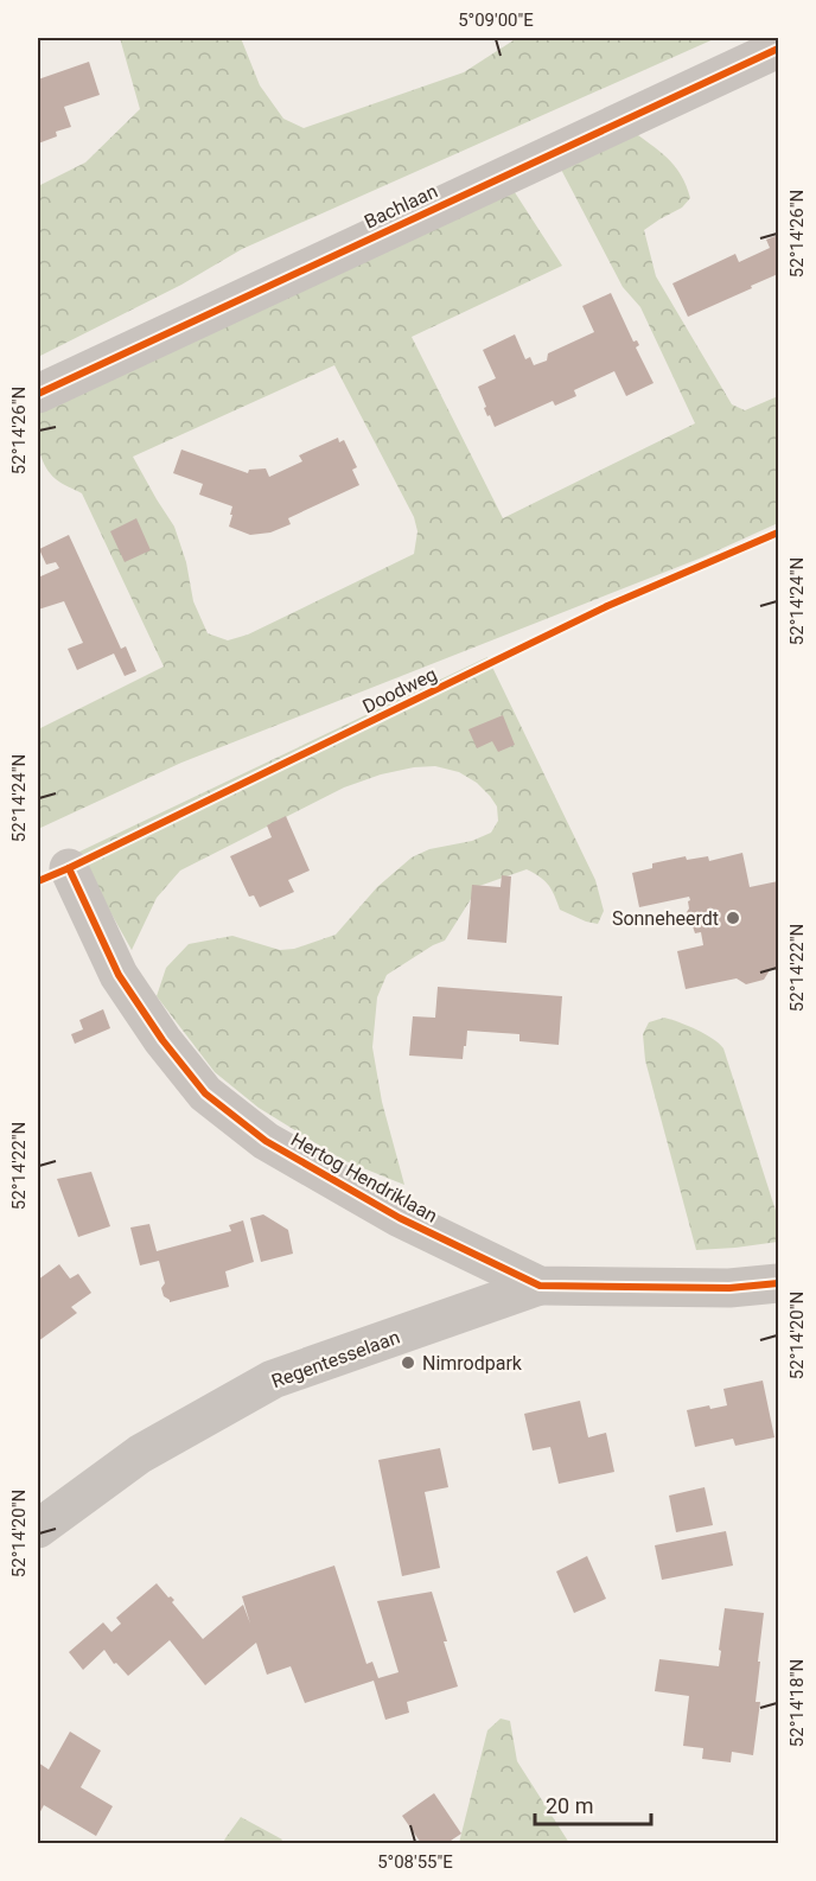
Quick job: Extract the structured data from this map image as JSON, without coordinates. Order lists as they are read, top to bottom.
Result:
{
  "streets": {
    "street": ["Bachlaan", "Hertog Hendriklaan", "Regentesselaan"],
    "cycle path": ["Doodweg"]
  },
  "crossings": [
    ["Hertog Hendriklaan", "Regentesselaan"]
  ],
  "places": ["Sonneheerdt", "Nimrodpark"],
  "scale_bar": "20 m",
  "coordinates": [
    "5°09'00\"E",
    "52°14'26\"N",
    "52°14'24\"N",
    "52°14'22\"N",
    "52°14'20\"N",
    "52°14'18\"N",
    "5°08'55\"E"
  ]
}
